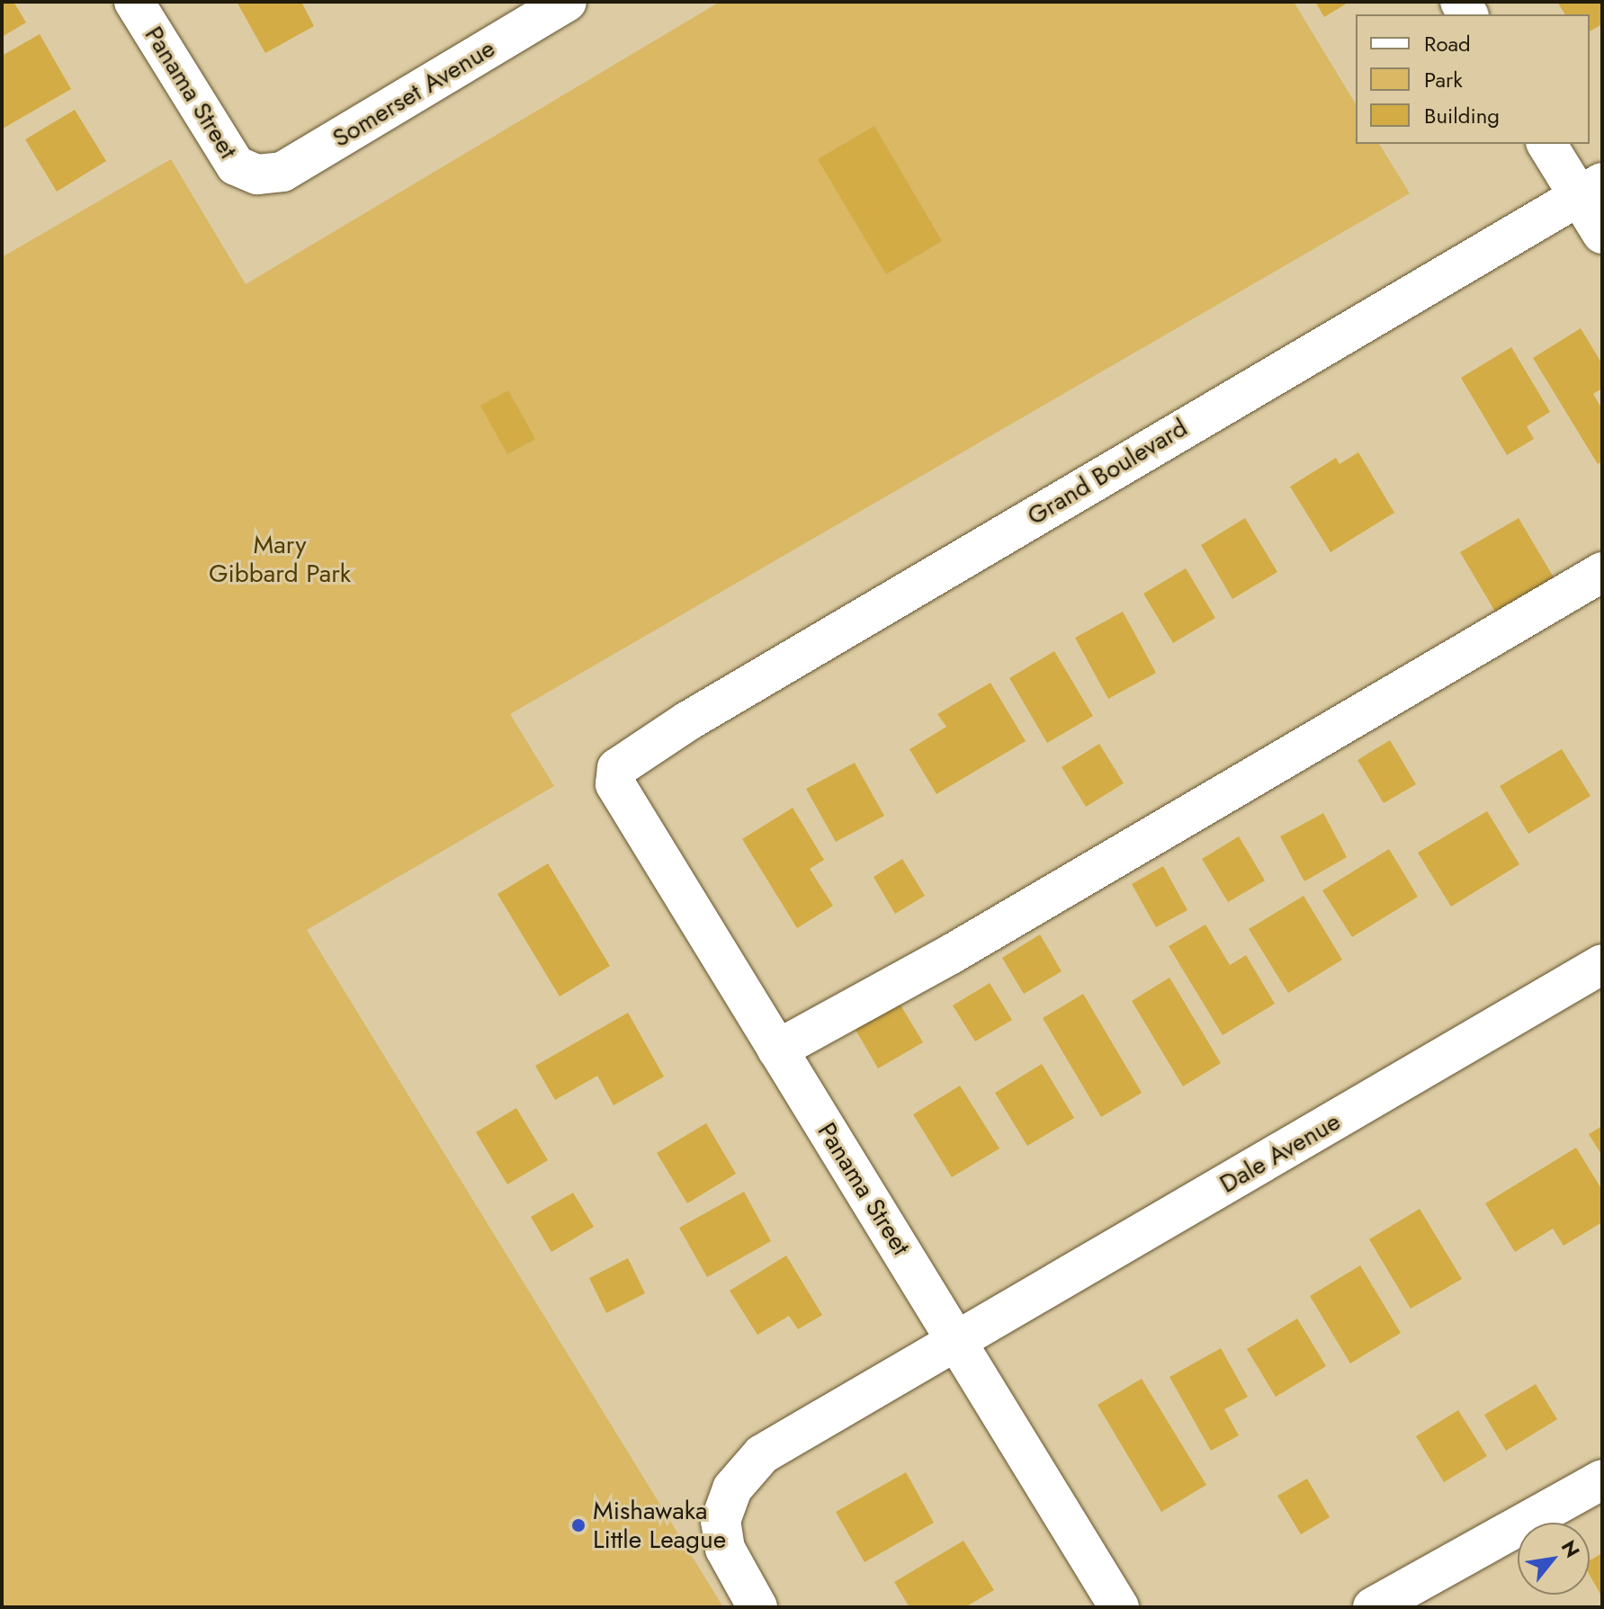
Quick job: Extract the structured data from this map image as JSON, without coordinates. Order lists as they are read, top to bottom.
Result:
{
  "streets": {
    "street": [
      "Panama Street",
      "Somerset Avenue",
      "Grand Boulevard",
      "Dale Avenue"
    ]
  },
  "crossings": [
    ["Panama Street", "Somerset Avenue"],
    ["Panama Street", "Grand Boulevard"],
    ["Panama Street", "Dale Avenue"]
  ],
  "parks": ["Mary Gibbard Park"],
  "places": ["Mishawaka Little League"],
  "legend": ["Road", "Park", "Building"],
  "north": "top right"
}
